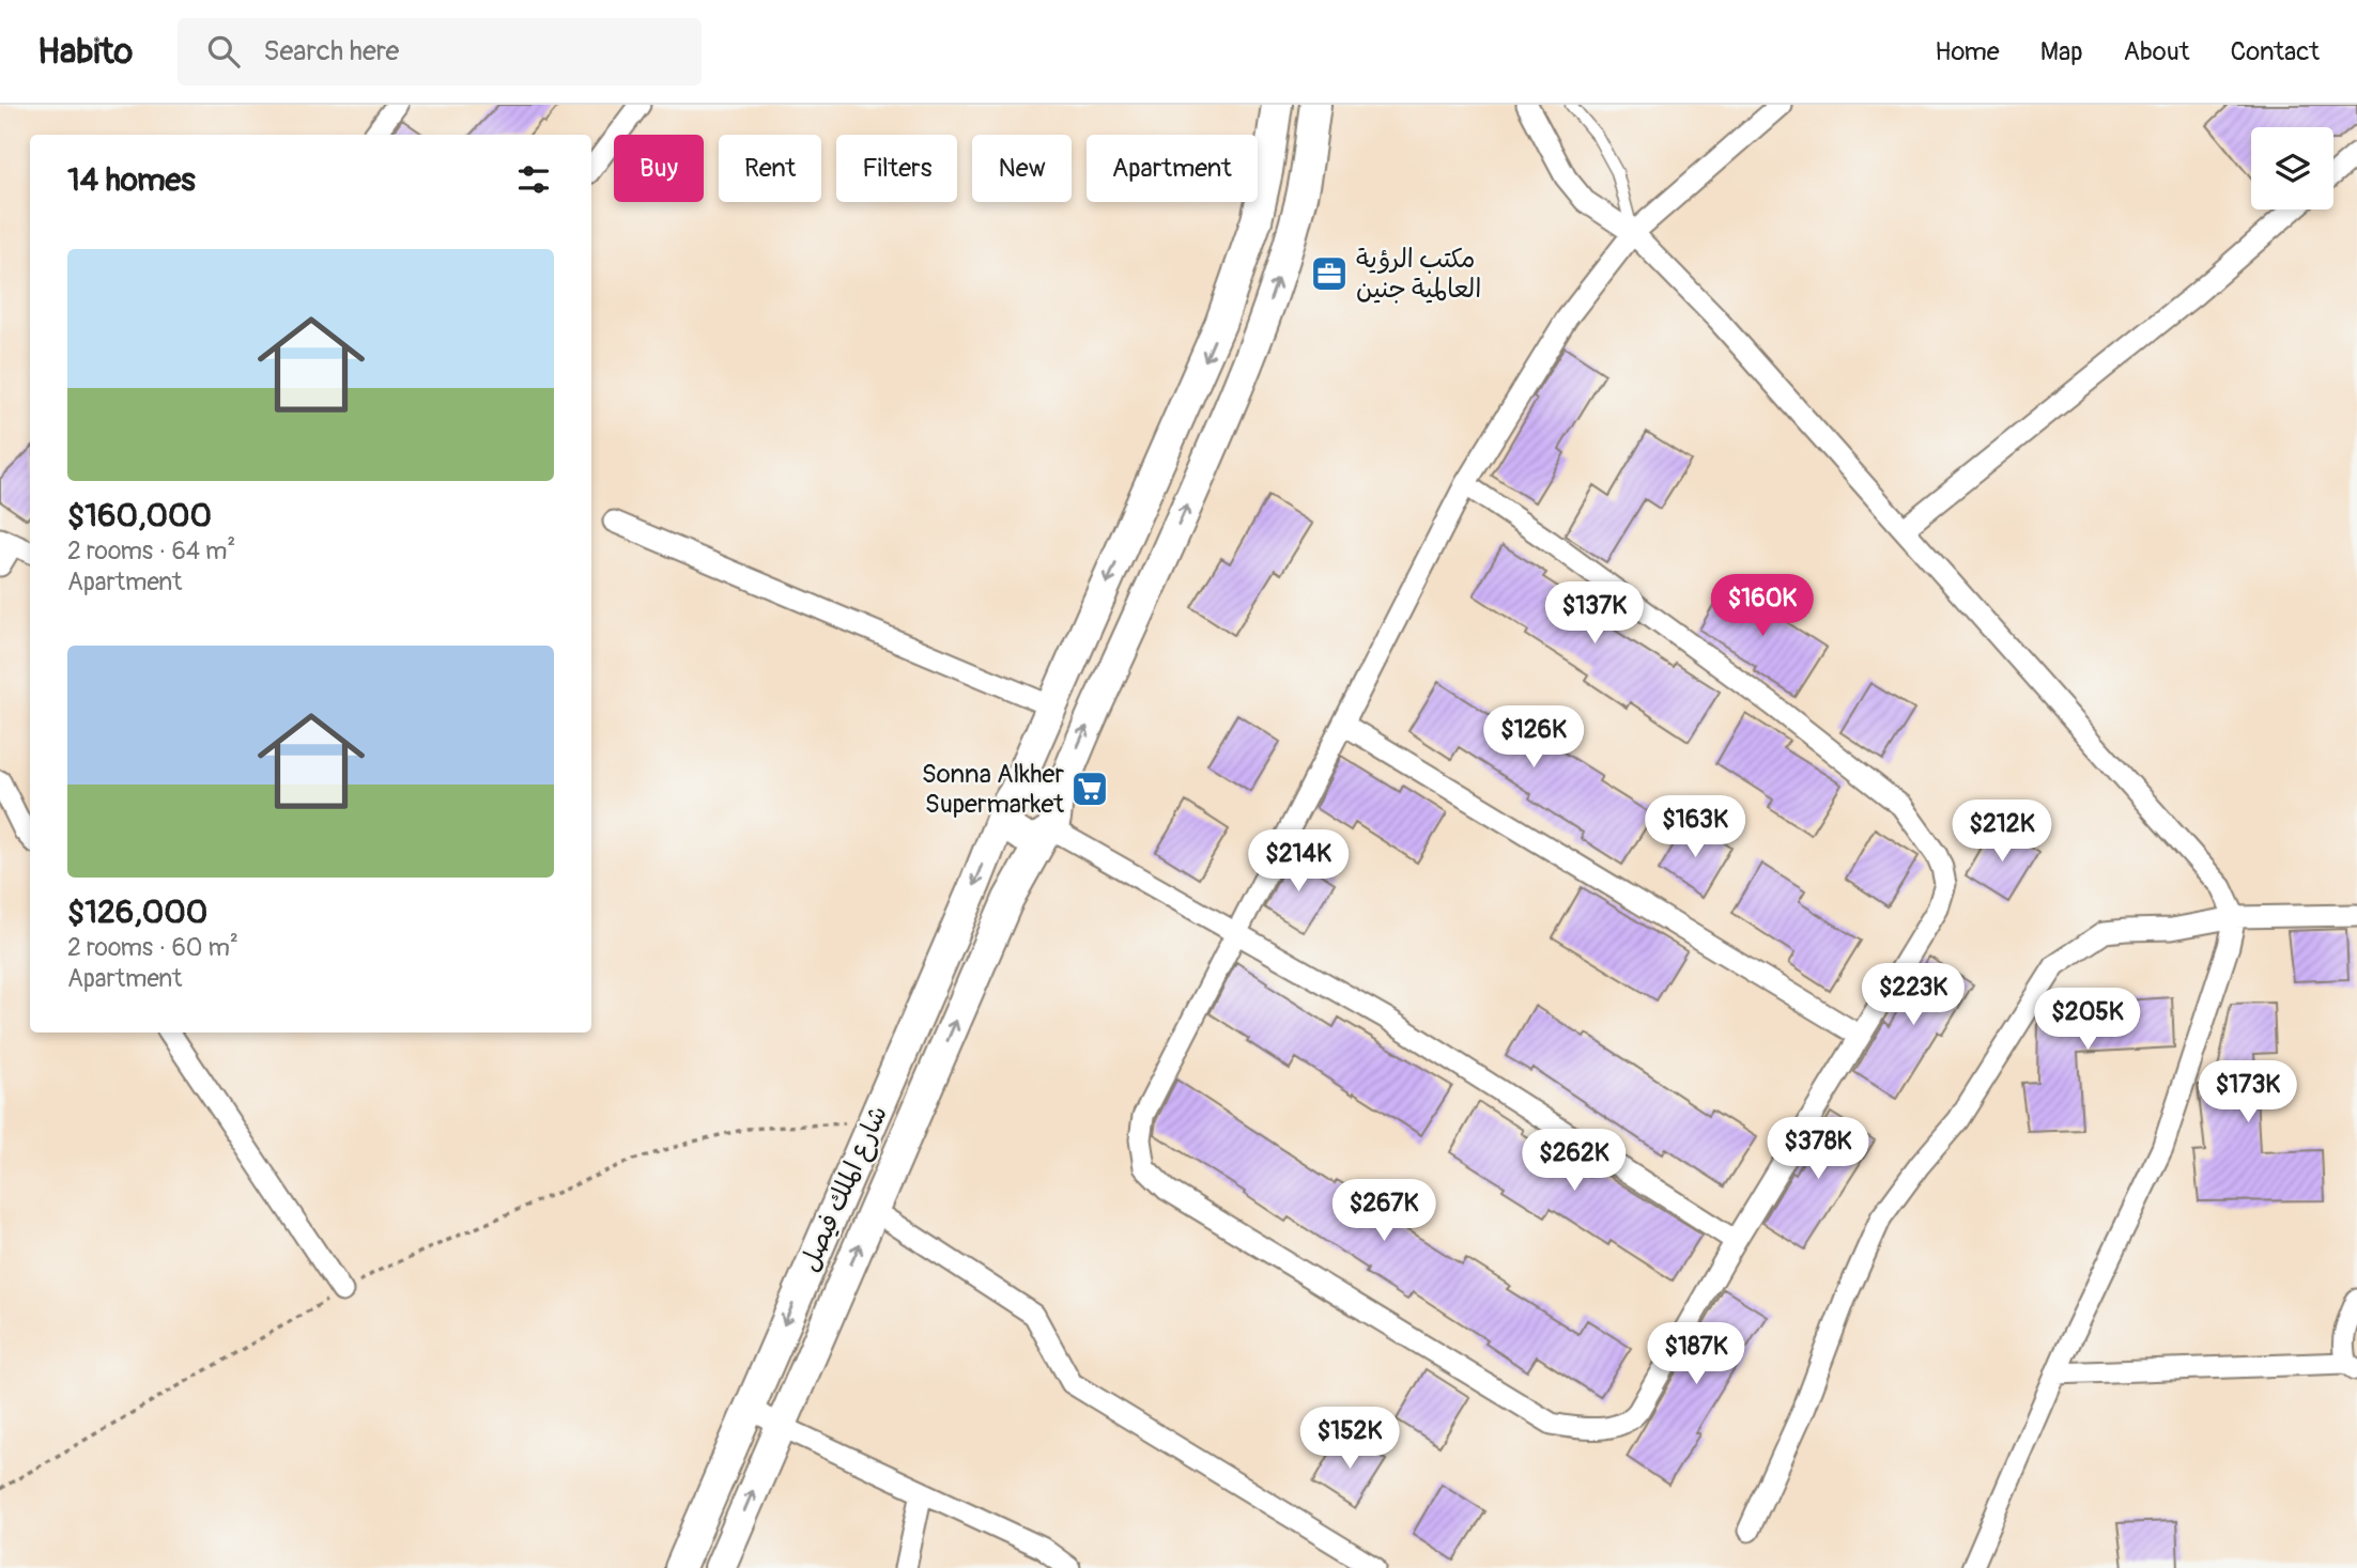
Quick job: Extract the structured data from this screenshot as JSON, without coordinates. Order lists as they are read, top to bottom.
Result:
{
  "streets": {
    "main road": ["شارع الملك فيصل"]
  },
  "places": {
    "office": ["مكتب الرؤية العالمية جنين"],
    "supermarket": ["Sonna Alkher Supermarket"]
  },
  "page": {
    "header": "Habito",
    "search": "Search here",
    "nav": [
      "Home",
      "Map",
      "About",
      "Contact"
    ],
    "chip": [
      "Buy",
      "Rent",
      "Filters",
      "New",
      "Apartment"
    ],
    "heading": "14 homes",
    "list": [
      {
        "name": "$160,000",
        "note": "2 rooms · 64 m² · Apartment"
      },
      {
        "name": "$126,000",
        "note": "2 rooms · 60 m² · Apartment"
      }
    ],
    "price": [
      "$160K",
      "$137K",
      "$126K",
      "$163K",
      "$212K",
      "$214K",
      "$223K",
      "$205K",
      "$173K",
      "$378K",
      "$262K",
      "$267K",
      "$187K",
      "$152K"
    ]
  }
}
